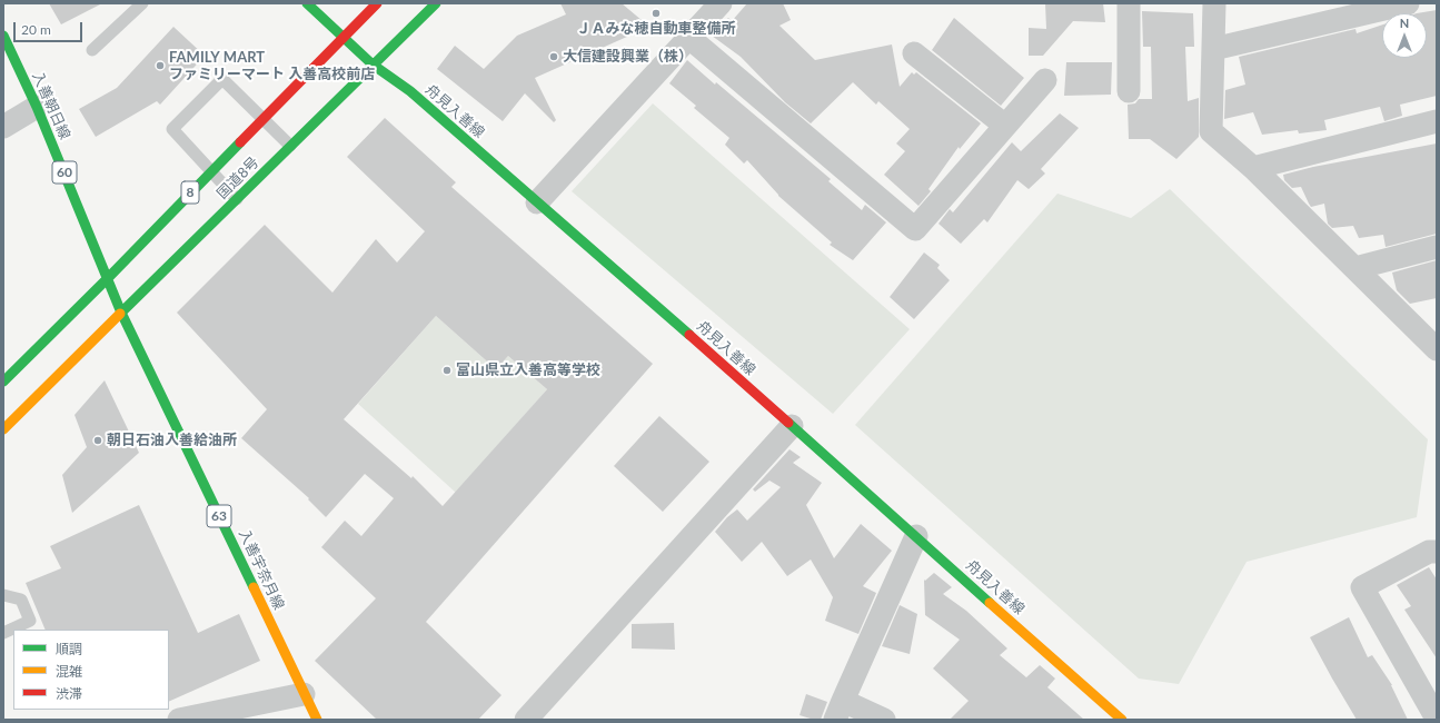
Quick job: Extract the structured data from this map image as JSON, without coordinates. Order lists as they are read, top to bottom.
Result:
{
  "streets": {
    "main road": [
      "入善朝日線",
      "舟見入善線",
      "60",
      "国道8号",
      "8",
      "63",
      "入善宇奈月線"
    ]
  },
  "crossings": [
    ["入善朝日線", "国道8号"],
    ["入善朝日線", "入善宇奈月線"],
    ["舟見入善線", "国道8号"],
    ["国道8号", "入善宇奈月線"]
  ],
  "places": [
    "ＪＡみな穂自動車整備所",
    "大信建設興業（株）",
    "FAMILY MART ファミリーマート 入善高校前店",
    "富山県立入善高等学校",
    "朝日石油入善給油所"
  ],
  "legend": ["順調", "混雑", "渋滞"],
  "scale_bar": "20 m",
  "north": "top"
}
